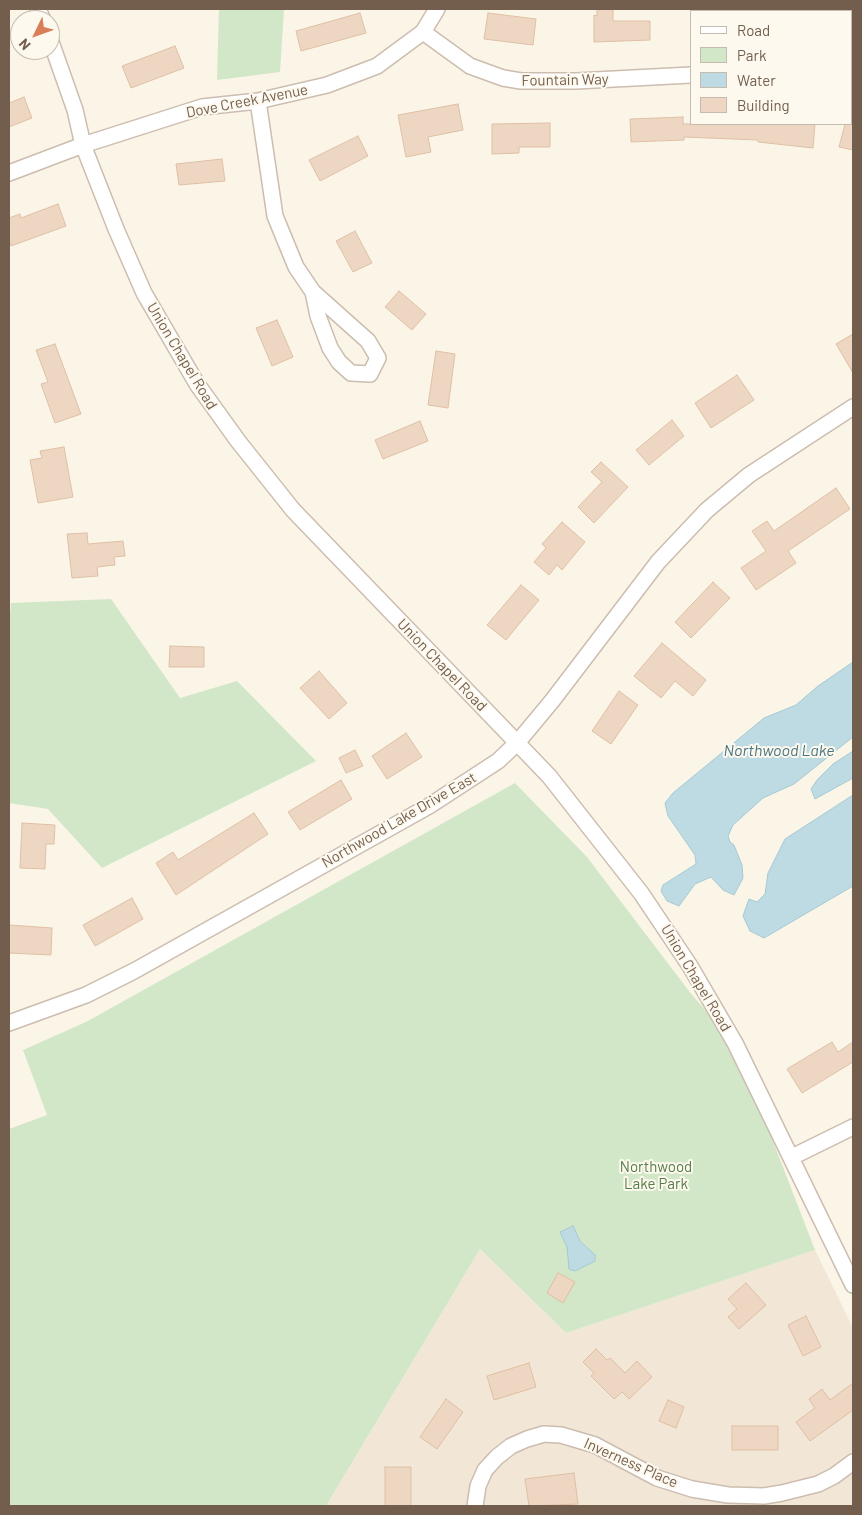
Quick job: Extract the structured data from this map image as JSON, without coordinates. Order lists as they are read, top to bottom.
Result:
{
  "streets": {
    "street": [
      "Fountain Way",
      "Dove Creek Avenue",
      "Union Chapel Road",
      "Northwood Lake Drive East",
      "Inverness Place"
    ]
  },
  "crossings": [
    ["Fountain Way", "Dove Creek Avenue"],
    ["Dove Creek Avenue", "Union Chapel Road"],
    ["Union Chapel Road", "Northwood Lake Drive East"]
  ],
  "water": ["Northwood Lake"],
  "parks": ["Northwood Lake Park"],
  "legend": [
    "Road",
    "Park",
    "Water",
    "Building"
  ],
  "north": "bottom left"
}
